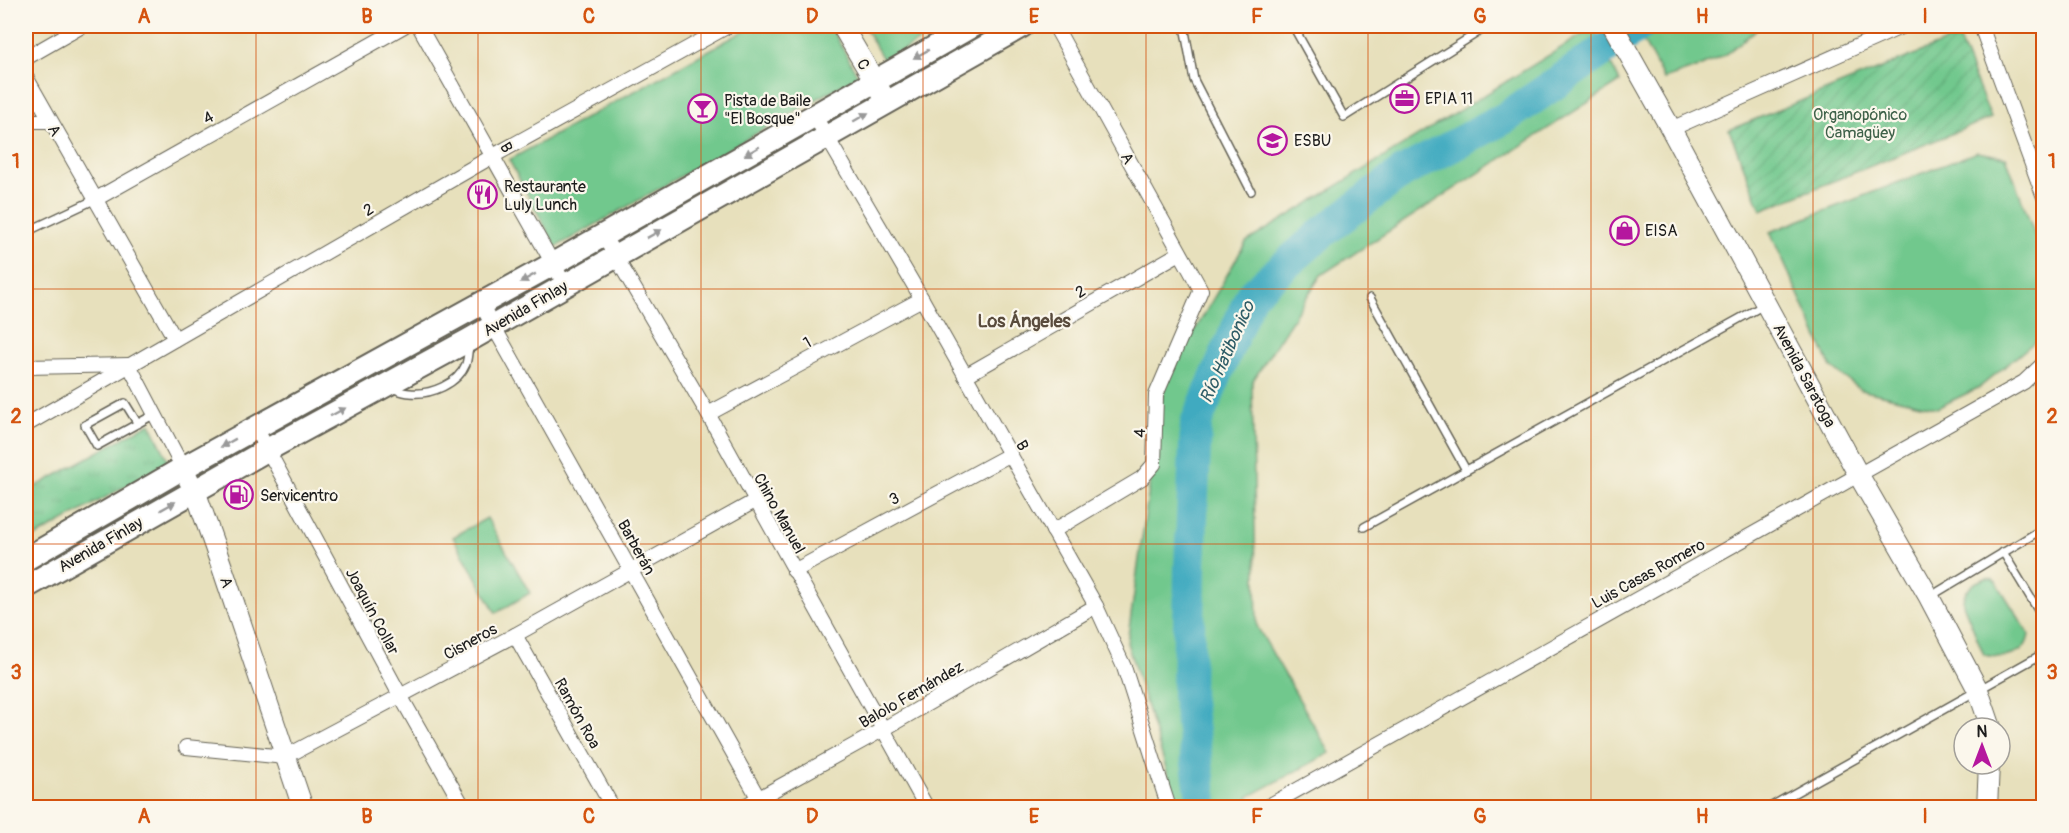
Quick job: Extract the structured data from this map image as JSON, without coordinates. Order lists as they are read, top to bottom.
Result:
{
  "streets": {
    "main road": [
      "C",
      "A",
      "Avenida Finlay",
      "Avenida Saratoga"
    ],
    "street": [
      "4",
      "B",
      "2",
      "1",
      "3",
      "Chino Manuel",
      "Barberán",
      "Luis Casas Romero",
      "Joaquín Collar",
      "Cisneros",
      "Balolo Fernández",
      "Ramón Roa"
    ]
  },
  "crossings": [
    ["C", "Avenida Finlay"],
    ["4", "A"],
    ["4", "B"],
    ["A", "2"],
    ["A", "Avenida Finlay"],
    ["A", "Cisneros"],
    ["B", "2"],
    ["B", "Avenida Finlay"],
    ["B", "1"],
    ["B", "3"],
    ["B", "Balolo Fernández"],
    ["Avenida Finlay", "Chino Manuel"],
    ["Avenida Finlay", "Barberán"],
    ["Avenida Finlay", "Joaquín Collar"],
    ["1", "Chino Manuel"],
    ["Avenida Saratoga", "Luis Casas Romero"],
    ["3", "Chino Manuel"],
    ["Chino Manuel", "Cisneros"],
    ["Chino Manuel", "Balolo Fernández"],
    ["Barberán", "Cisneros"],
    ["Barberán", "Balolo Fernández"],
    ["Joaquín Collar", "Cisneros"],
    ["Cisneros", "Ramón Roa"]
  ],
  "districts": ["Los Ángeles"],
  "water": ["Río Hatibonico"],
  "parks": ["Organopónico Camagüey"],
  "places": {
    "office": ["EPIA 11"],
    "bar": ["Pista de Baile \"El Bosque\""],
    "school or university": ["ESBU"],
    "restaurant": ["Restaurante Luly Lunch"],
    "shop": ["EISA"],
    "fuel station": ["Servicentro"]
  },
  "north": "top",
  "grid": {
    "columns": [
      "A",
      "B",
      "C",
      "D",
      "E",
      "F",
      "G",
      "H",
      "I"
    ],
    "rows": ["1", "2", "3"]
  }
}
